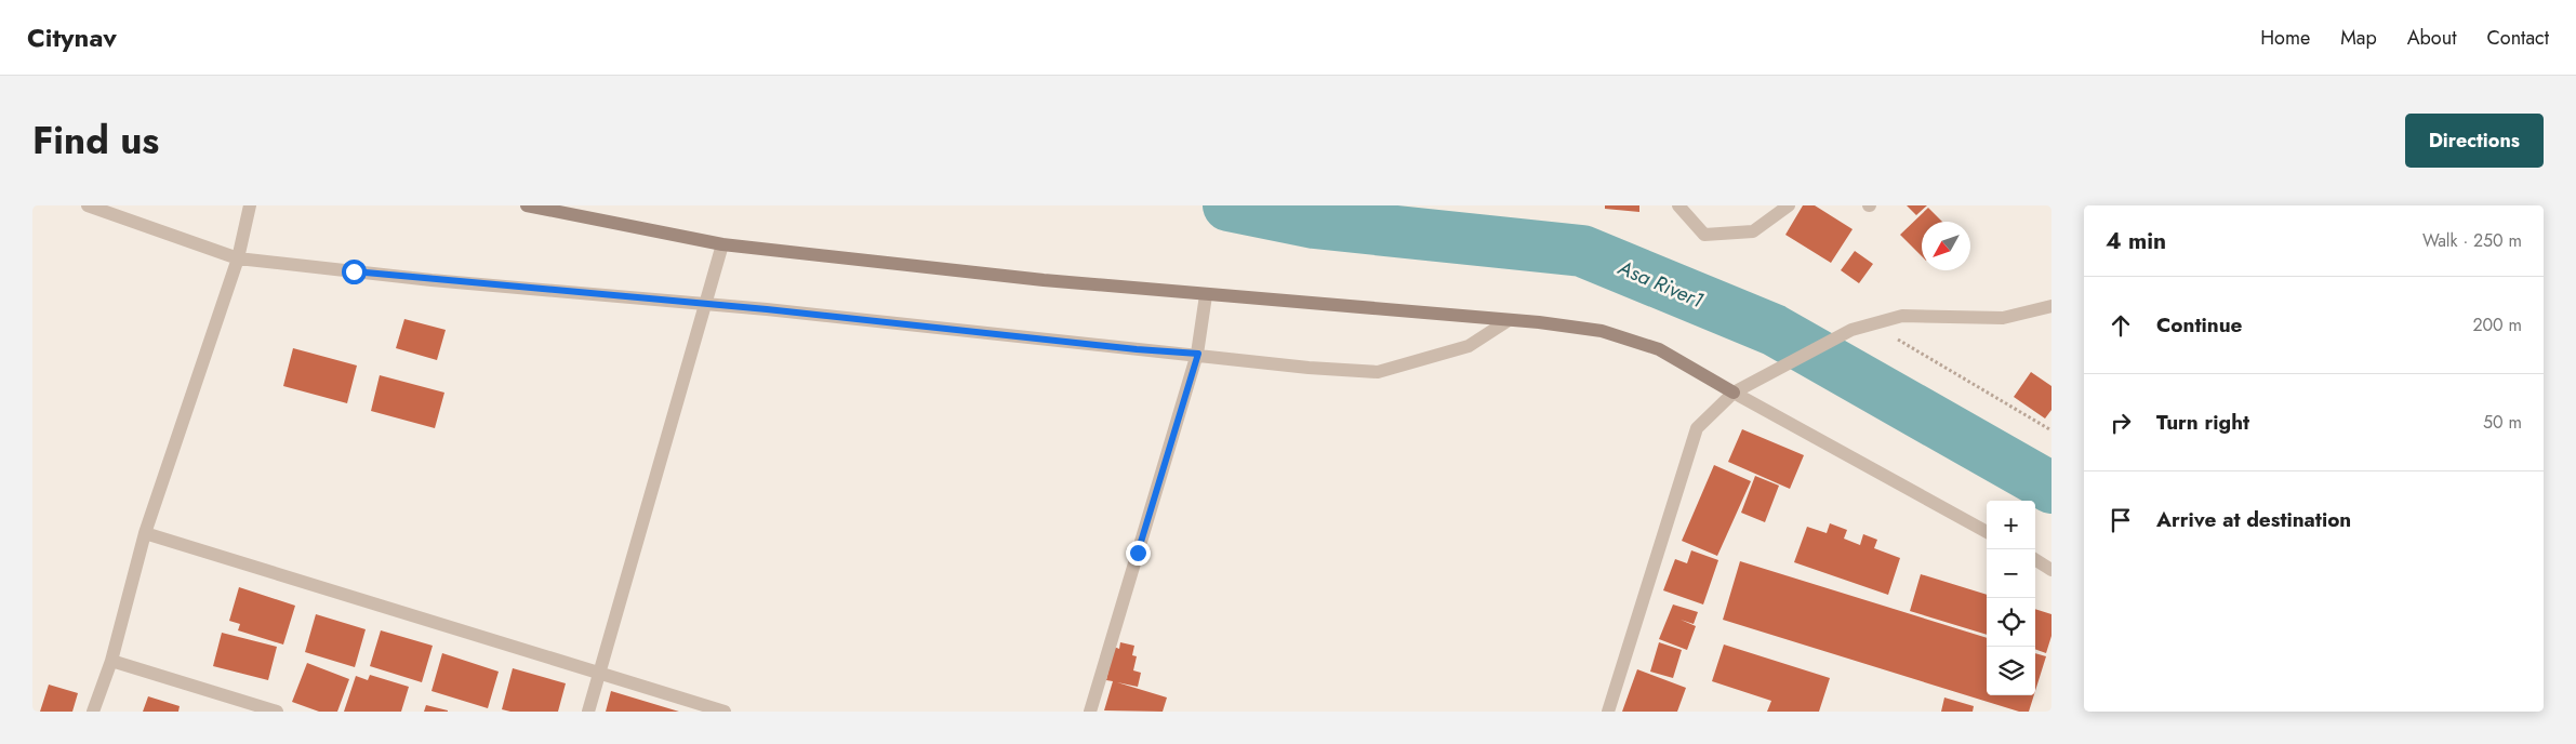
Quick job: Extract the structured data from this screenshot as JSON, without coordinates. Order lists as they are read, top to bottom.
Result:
{
  "water": ["Asa River1"],
  "north": "bottom left",
  "page": {
    "header": "Citynav",
    "nav": [
      "Home",
      "Map",
      "About",
      "Contact"
    ],
    "title": "Find us",
    "buttons": "Directions",
    "heading": ["4 min", "Walk · 250 m"],
    "list": [
      ["Continue", "200 m"],
      ["Turn right", "50 m"],
      "Arrive at destination"
    ],
    "map_buttons": ["+", "−"]
  }
}
